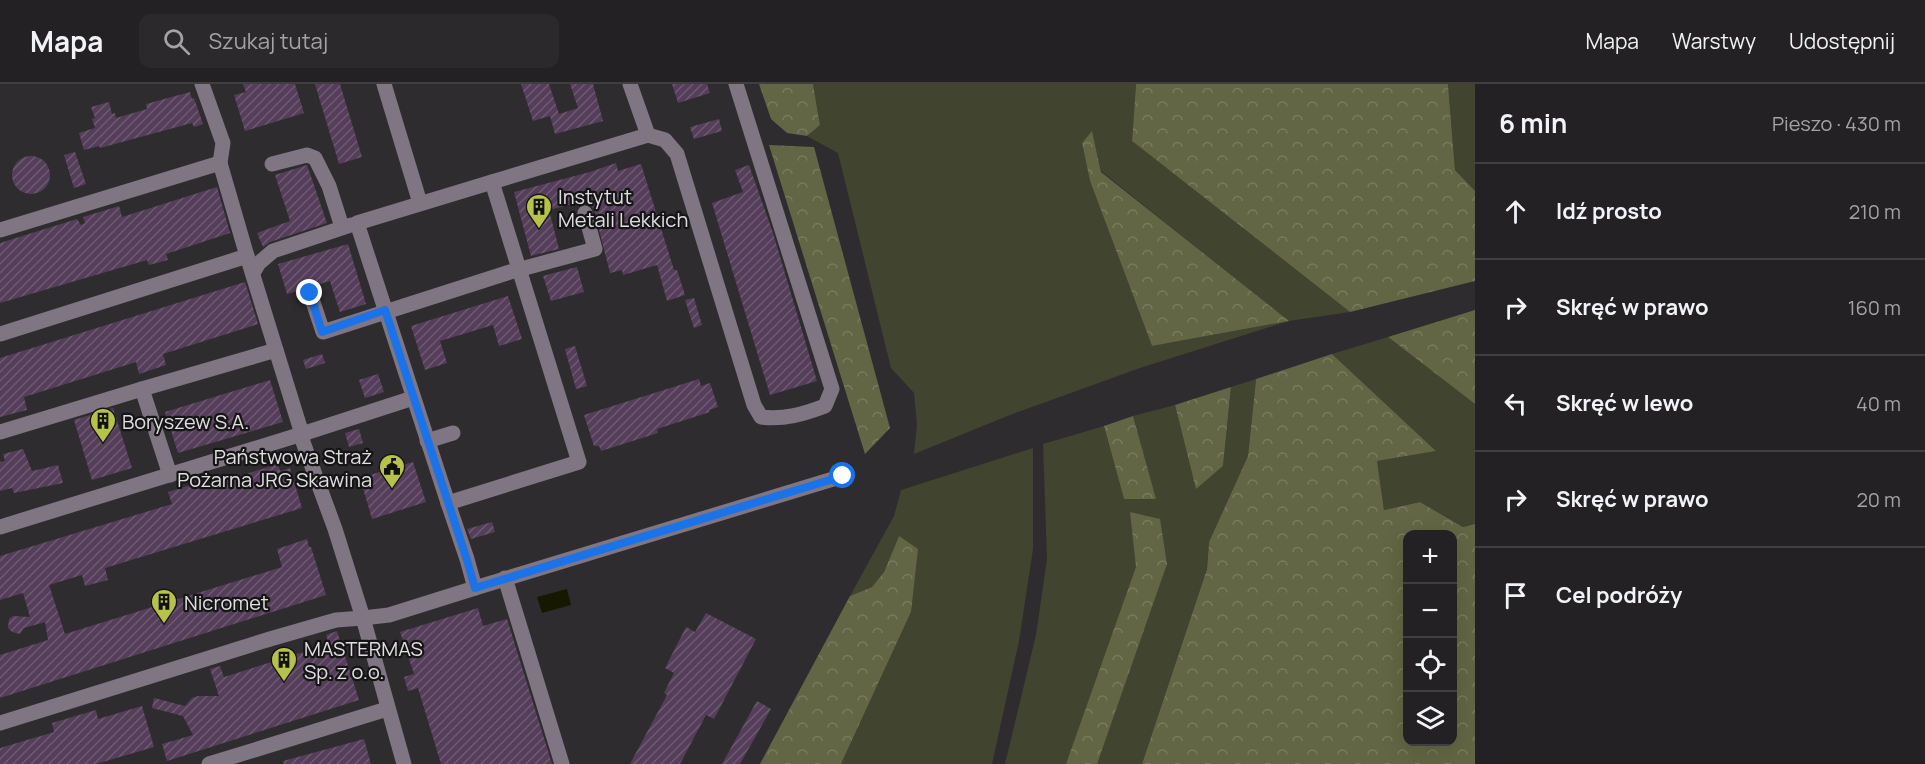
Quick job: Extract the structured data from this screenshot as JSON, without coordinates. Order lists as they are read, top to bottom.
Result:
{
  "places": {
    "building": [
      "Instytut Metali Lekkich",
      "Boryszew S.A.",
      "Nicromet",
      "MASTERMAS Sp. z o.o."
    ],
    "public building": ["Państwowa Straż Pożarna JRG Skawina"]
  },
  "page": {
    "header": "Mapa",
    "search": "Szukaj tutaj",
    "nav": ["Mapa", "Warstwy", "Udostępnij"],
    "heading": ["6 min", "Pieszo · 430 m"],
    "list": [
      ["Idź prosto", "210 m"],
      ["Skręć w prawo", "160 m"],
      ["Skręć w lewo", "40 m"],
      ["Skręć w prawo", "20 m"],
      "Cel podróży"
    ],
    "map_buttons": ["+", "−"]
  }
}
